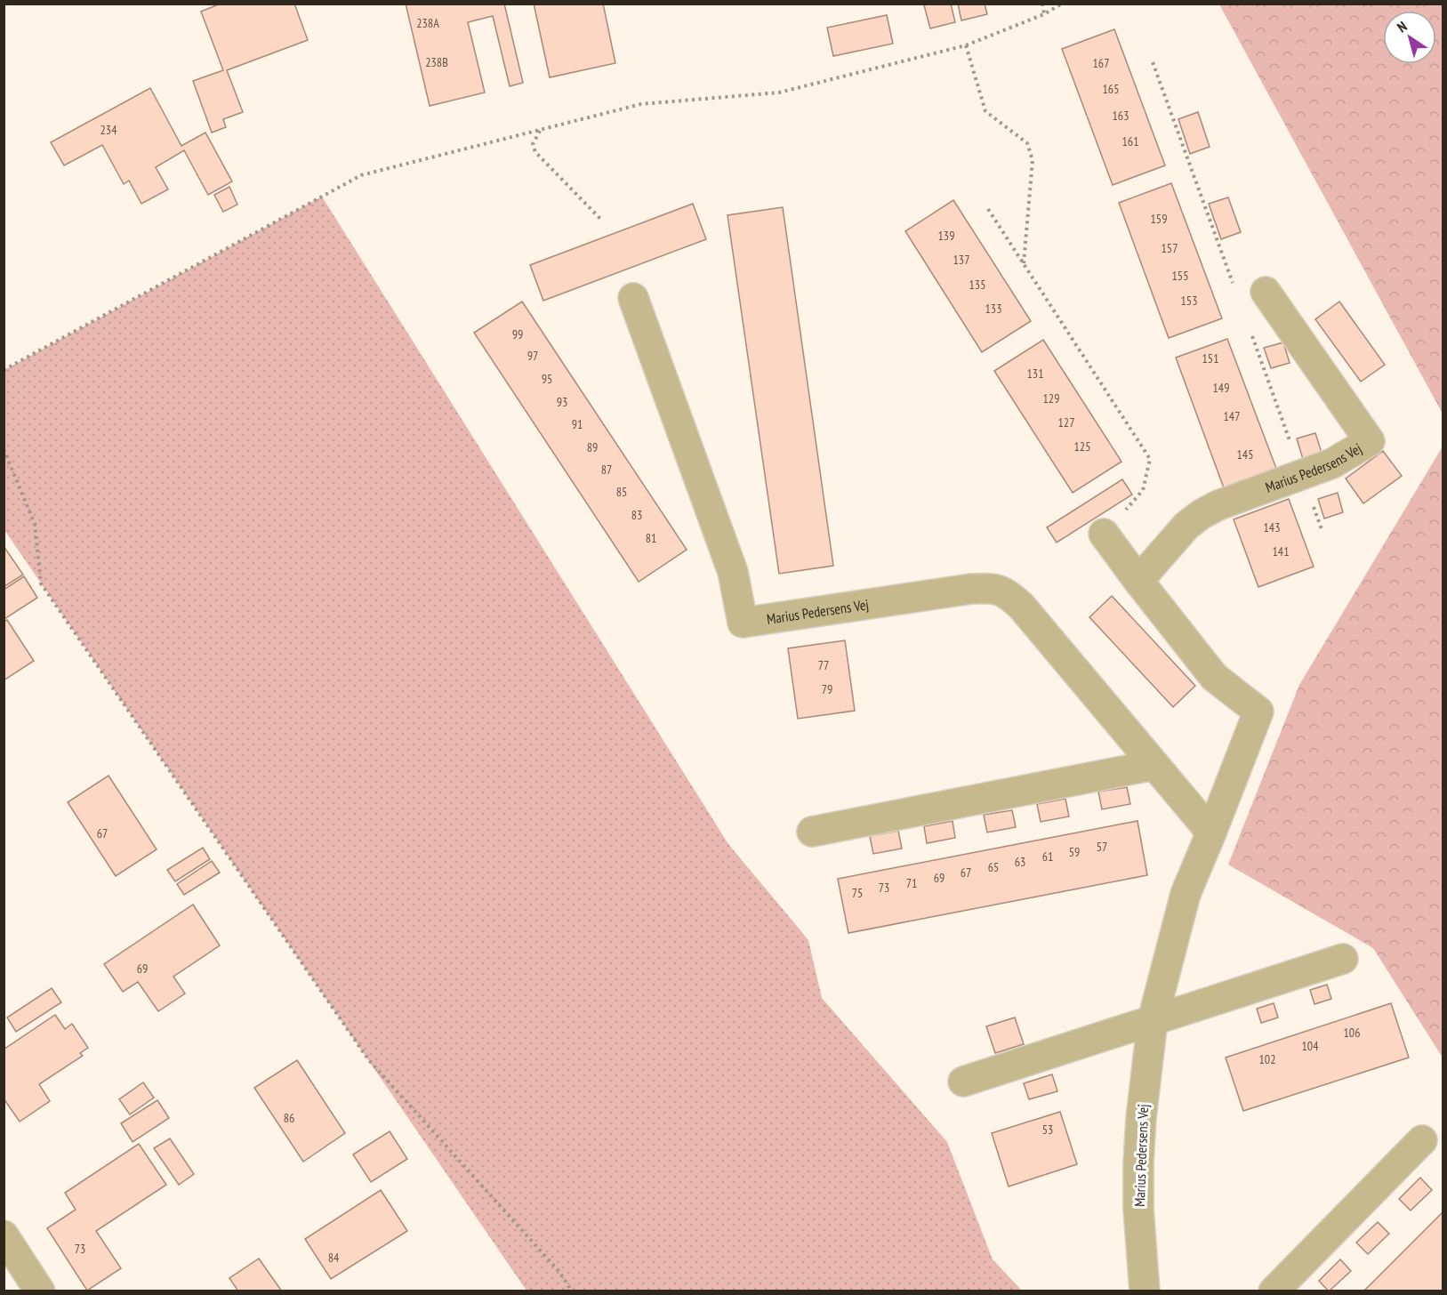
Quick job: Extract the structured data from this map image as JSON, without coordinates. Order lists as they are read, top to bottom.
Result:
{
  "streets": {
    "street": ["Marius Pedersens Vej"]
  },
  "house_numbers": [
    "238A",
    "238B",
    "167",
    "165",
    "163",
    "234",
    "161",
    "159",
    "139",
    "157",
    "137",
    "155",
    "135",
    "153",
    "133",
    "99",
    "97",
    "151",
    "131",
    "95",
    "149",
    "129",
    "93",
    "147",
    "127",
    "91",
    "125",
    "89",
    "145",
    "87",
    "85",
    "83",
    "143",
    "81",
    "141",
    "77",
    "79",
    "67",
    "57",
    "59",
    "61",
    "63",
    "65",
    "67",
    "69",
    "71",
    "73",
    "75",
    "69",
    "106",
    "104",
    "102",
    "86",
    "53",
    "73",
    "84"
  ],
  "north": "top left"
}
